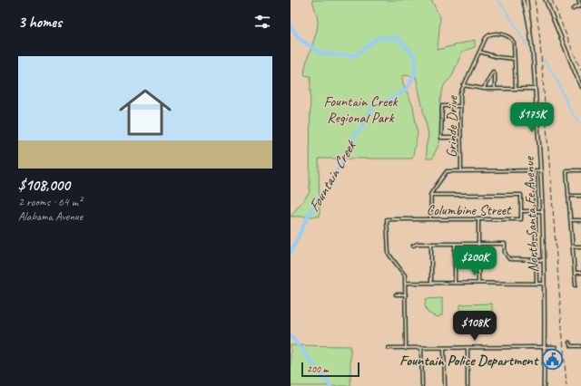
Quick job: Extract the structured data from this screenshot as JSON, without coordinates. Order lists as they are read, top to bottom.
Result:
{
  "streets": {
    "main road": ["North Santa Fe Avenue"],
    "street": ["Grinde Drive", "Columbine Street"]
  },
  "crossings": [
    ["Columbine Street", "North Santa Fe Avenue"]
  ],
  "water": ["Fountain Creek"],
  "parks": ["Fountain Creek Regional Park"],
  "places": {
    "public building": ["Fountain Police Department"]
  },
  "scale_bar": "200 m",
  "page": {
    "heading": "3 homes",
    "list": [
      {
        "name": "$108,000",
        "note": "2 rooms · 64 m² · Alabama Avenue"
      }
    ],
    "price": ["$175K", "$200K", "$108K"],
    "scale": "200 m"
  }
}
